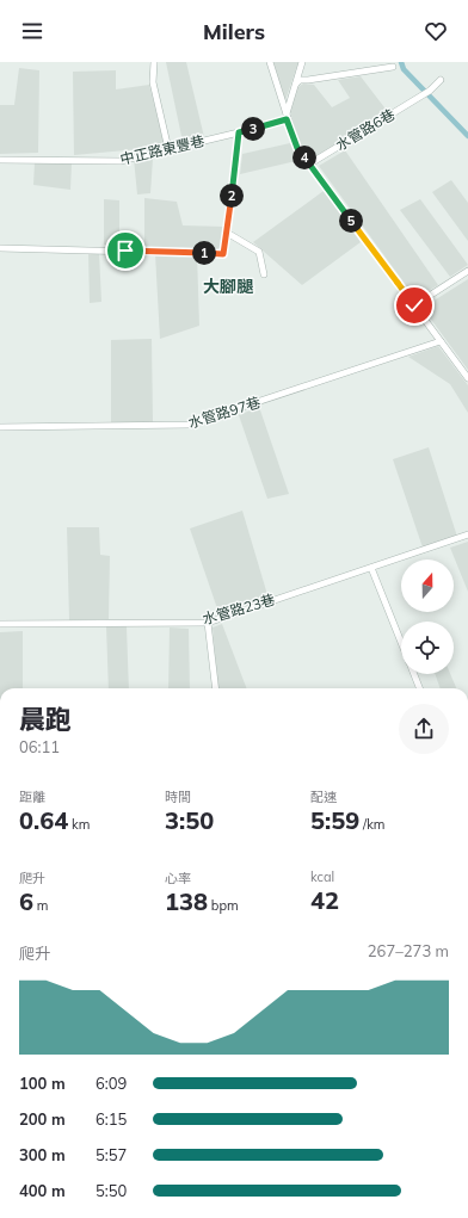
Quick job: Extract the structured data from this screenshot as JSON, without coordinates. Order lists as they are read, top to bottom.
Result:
{
  "streets": {
    "street": [
      "水管路6巷",
      "中正路東豐巷",
      "水管路97巷",
      "水管路23巷"
    ]
  },
  "districts": ["大腳腿"],
  "north": "top",
  "page": {
    "header": "Milers",
    "pins": [
      "3",
      "4",
      "2",
      "5",
      "1"
    ],
    "heading": ["晨跑", "06:11"],
    "stats": [
      ["距離", "0.64 km"],
      ["時間", "3:50"],
      ["配速", "5:59 /km"],
      ["爬升", "6 m"],
      ["心率", "138 bpm"],
      ["kcal", "42"]
    ],
    "chart": ["爬升", "267–273 m"],
    "list": [
      {
        "name": "100 m",
        "note": "6:09"
      },
      {
        "name": "200 m",
        "note": "6:15"
      },
      {
        "name": "300 m",
        "note": "5:57"
      },
      {
        "name": "400 m",
        "note": "5:50"
      }
    ]
  }
}
